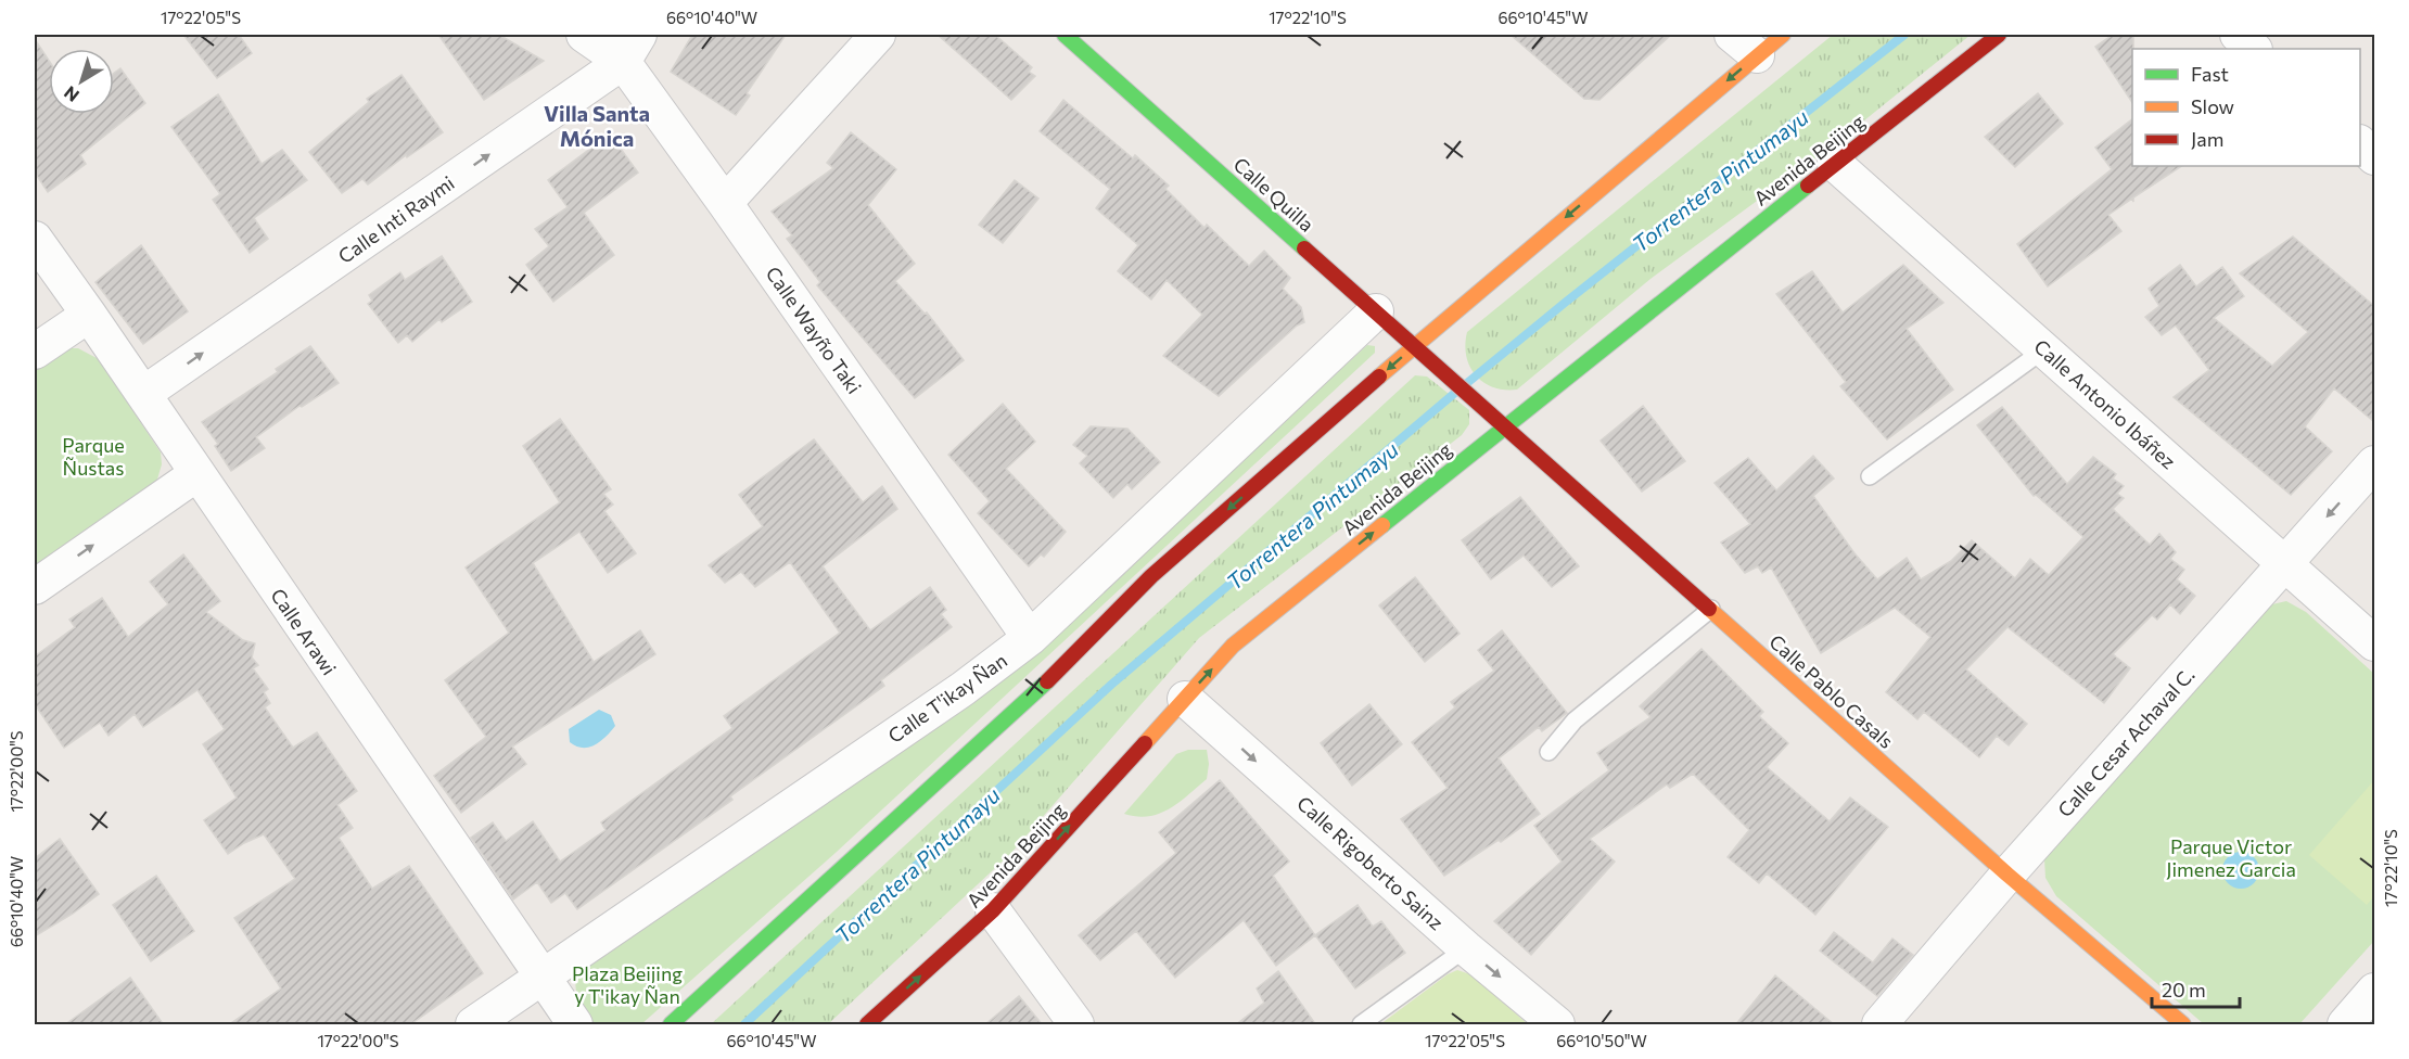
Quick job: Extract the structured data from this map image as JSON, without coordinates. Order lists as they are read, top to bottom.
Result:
{
  "streets": {
    "main road": ["Avenida Beijing", "Calle Quilla", "Calle Pablo Casals"],
    "street": [
      "Calle Inti Raymi",
      "Calle Wayño Taki",
      "Calle Antonio Ibáñez",
      "Calle Arawi",
      "Calle T'ikay Ñan",
      "Calle Cesar Achaval C.",
      "Calle Rigoberto Sainz"
    ]
  },
  "crossings": [
    ["Avenida Beijing", "Calle Antonio Ibáñez"],
    ["Avenida Beijing", "Calle Pablo Casals"],
    ["Avenida Beijing", "Calle Rigoberto Sainz"],
    ["Calle Quilla", "Calle Pablo Casals"],
    ["Calle Quilla", "Calle T'ikay Ñan"],
    ["Calle Inti Raymi", "Calle Wayño Taki"],
    ["Calle Inti Raymi", "Calle Arawi"],
    ["Calle Wayño Taki", "Calle T'ikay Ñan"],
    ["Calle Antonio Ibáñez", "Calle Cesar Achaval C."],
    ["Calle Arawi", "Calle T'ikay Ñan"],
    ["Calle Pablo Casals", "Calle Cesar Achaval C."]
  ],
  "one_way": ["Calle Inti Raymi", "Calle Rigoberto Sainz"],
  "districts": ["Villa Santa Mónica"],
  "water": ["Torrentera Pintumayu"],
  "parks": ["Parque Ñustas", "Parque Victor Jimenez Garcia", "Plaza Beijing y T'ikay Ñan"],
  "legend": ["Fast", "Slow", "Jam"],
  "scale_bar": "20 m",
  "north": "bottom left",
  "coordinates": [
    "17°22'05\"S",
    "66°10'40\"W",
    "17°22'10\"S",
    "66°10'45\"W",
    "17°22'00\"S",
    "66°10'50\"W"
  ]
}
